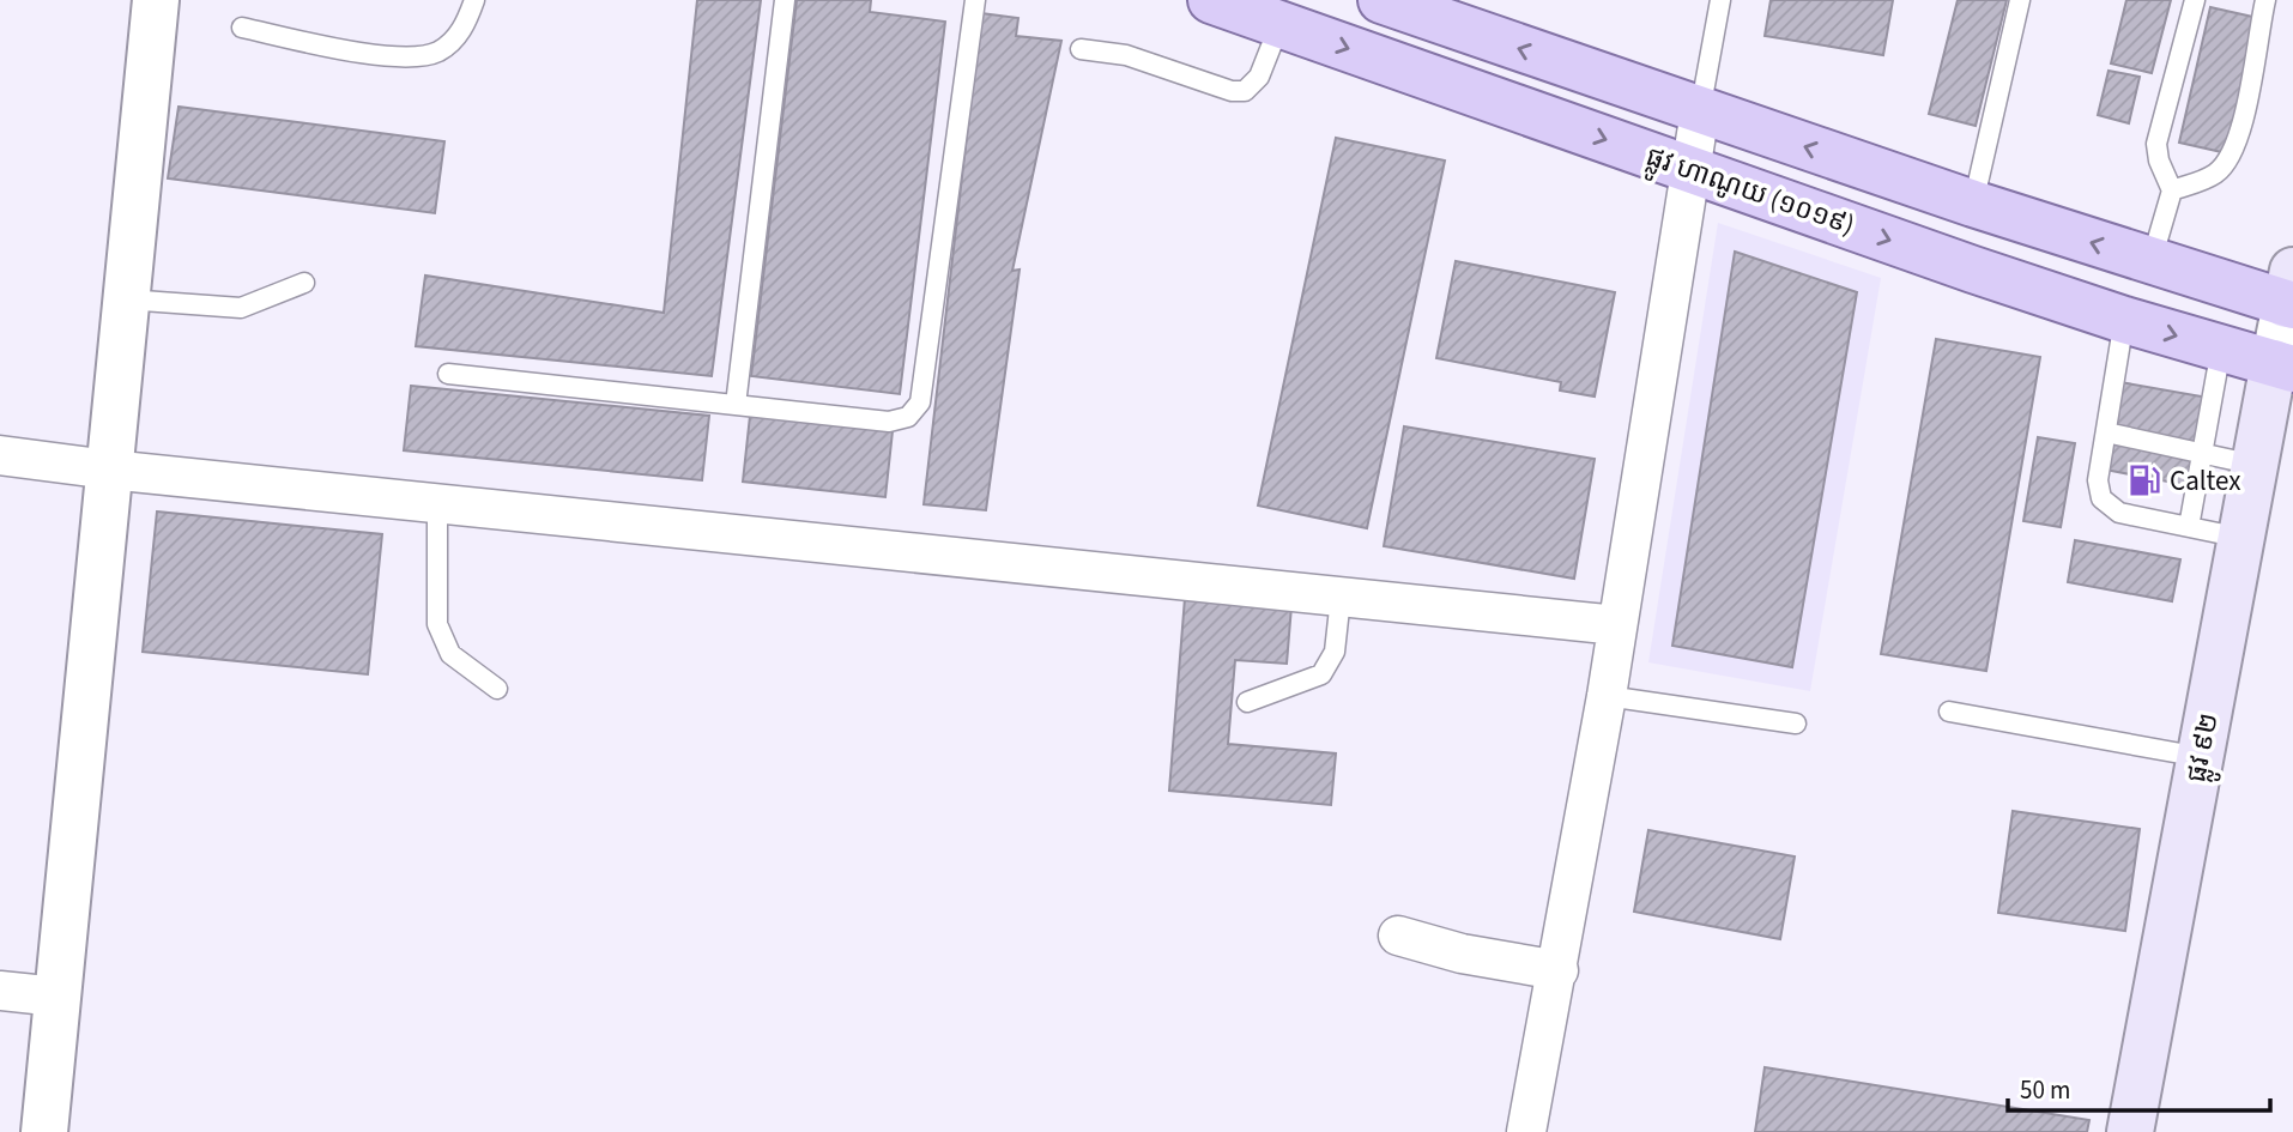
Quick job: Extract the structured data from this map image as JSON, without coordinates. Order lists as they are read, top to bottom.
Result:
{
  "streets": {
    "main road": ["ផ្លូវ ហាណូយ (១០១៩)", "ផ្លូវ ៩២"]
  },
  "crossings": [
    ["ផ្លូវ ហាណូយ (១០១៩)", "ផ្លូវ ៩២"]
  ],
  "places": {
    "fuel station": ["Caltex"]
  },
  "scale_bar": "50 m"
}
